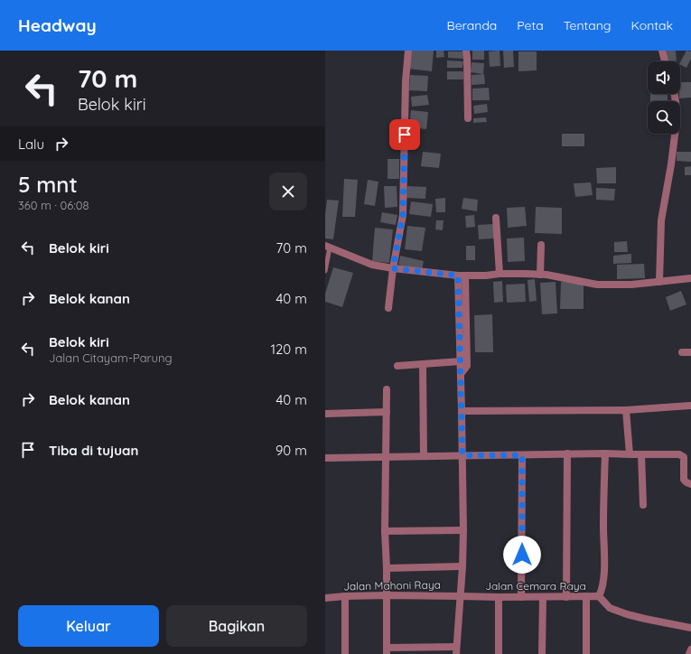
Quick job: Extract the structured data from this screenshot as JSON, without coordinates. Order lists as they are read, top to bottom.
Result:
{
  "streets": {
    "street": ["Jalan Mahoni Raya", "Jalan Cemara Raya"]
  },
  "crossings": [
    ["Jalan Mahoni Raya", "Jalan Cemara Raya"]
  ],
  "page": {
    "header": "Headway",
    "nav": [
      "Beranda",
      "Peta",
      "Tentang",
      "Kontak"
    ],
    "turn": ["70 m", "Belok kiri"],
    "then": "Lalu",
    "heading": ["5 mnt", "360 m · 06:08"],
    "list": [
      {
        "name": "Belok kiri",
        "value": "70 m"
      },
      {
        "name": "Belok kanan",
        "value": "40 m"
      },
      {
        "name": "Belok kiri",
        "note": "Jalan Citayam-Parung",
        "value": "120 m"
      },
      {
        "name": "Belok kanan",
        "value": "40 m"
      },
      {
        "name": "Tiba di tujuan",
        "value": "90 m"
      }
    ],
    "buttons": ["Keluar", "Bagikan"]
  }
}
